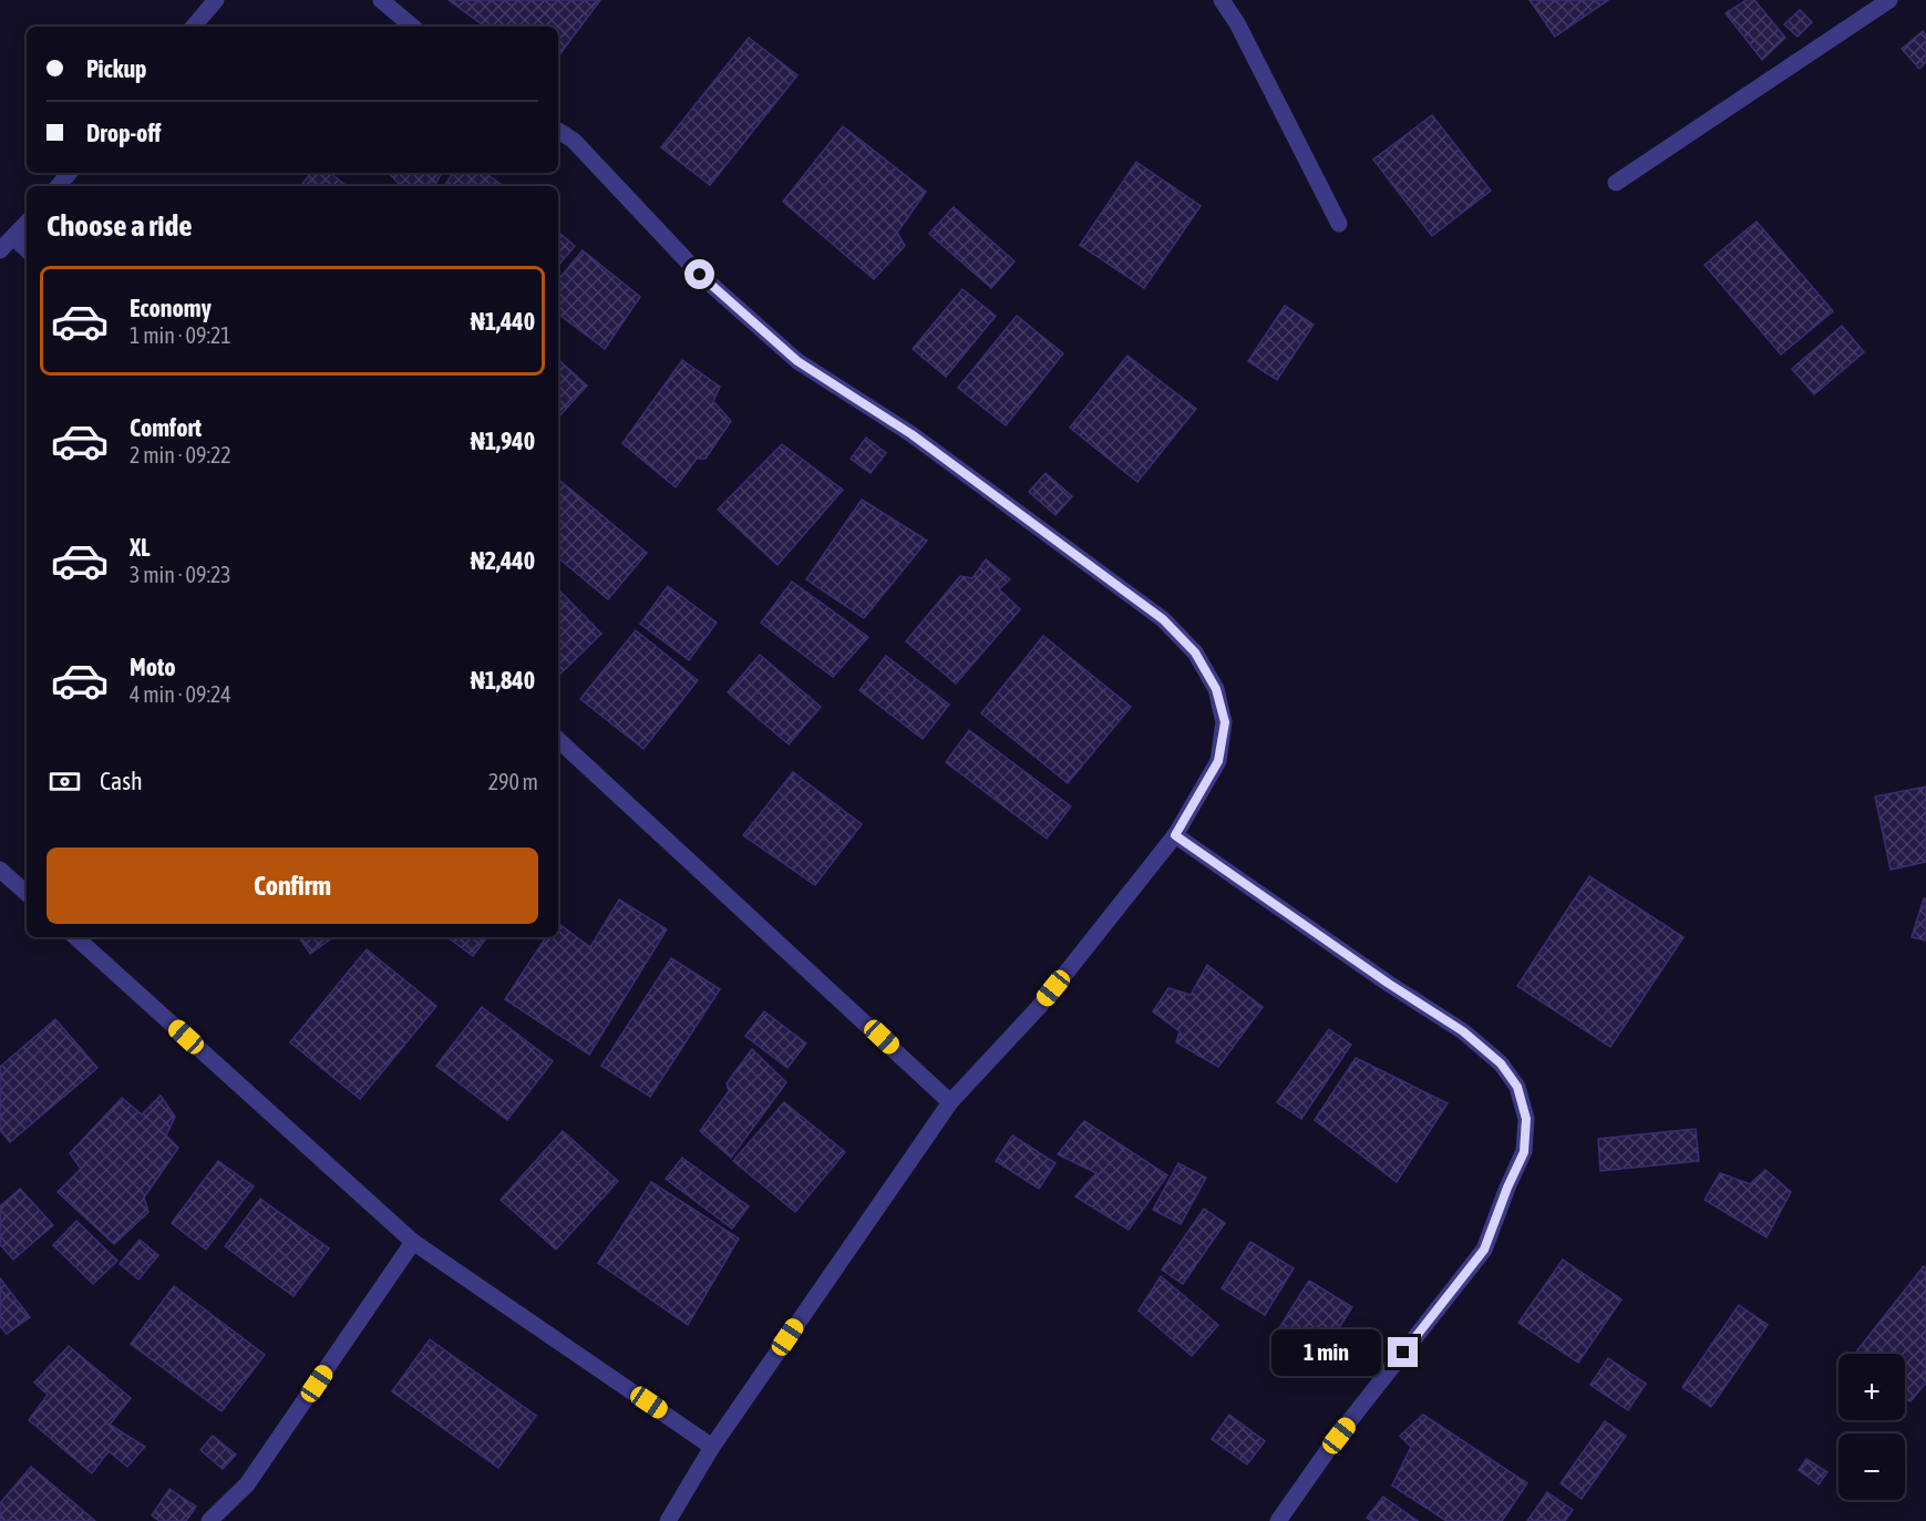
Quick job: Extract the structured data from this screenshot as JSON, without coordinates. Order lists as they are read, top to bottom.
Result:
{
  "page": {
    "banner": ["Pickup", "Drop-off"],
    "heading": "Choose a ride",
    "list": [
      {
        "name": "Economy",
        "note": "1 min · 09:21",
        "value": "₦1,440"
      },
      {
        "name": "Comfort",
        "note": "2 min · 09:22",
        "value": "₦1,940"
      },
      {
        "name": "XL",
        "note": "3 min · 09:23",
        "value": "₦2,440"
      },
      {
        "name": "Moto",
        "note": "4 min · 09:24",
        "value": "₦1,840"
      }
    ],
    "pay": ["Cash", "290 m"],
    "buttons": "Confirm",
    "bubble": "1 min",
    "map_buttons": ["+", "−"]
  }
}
